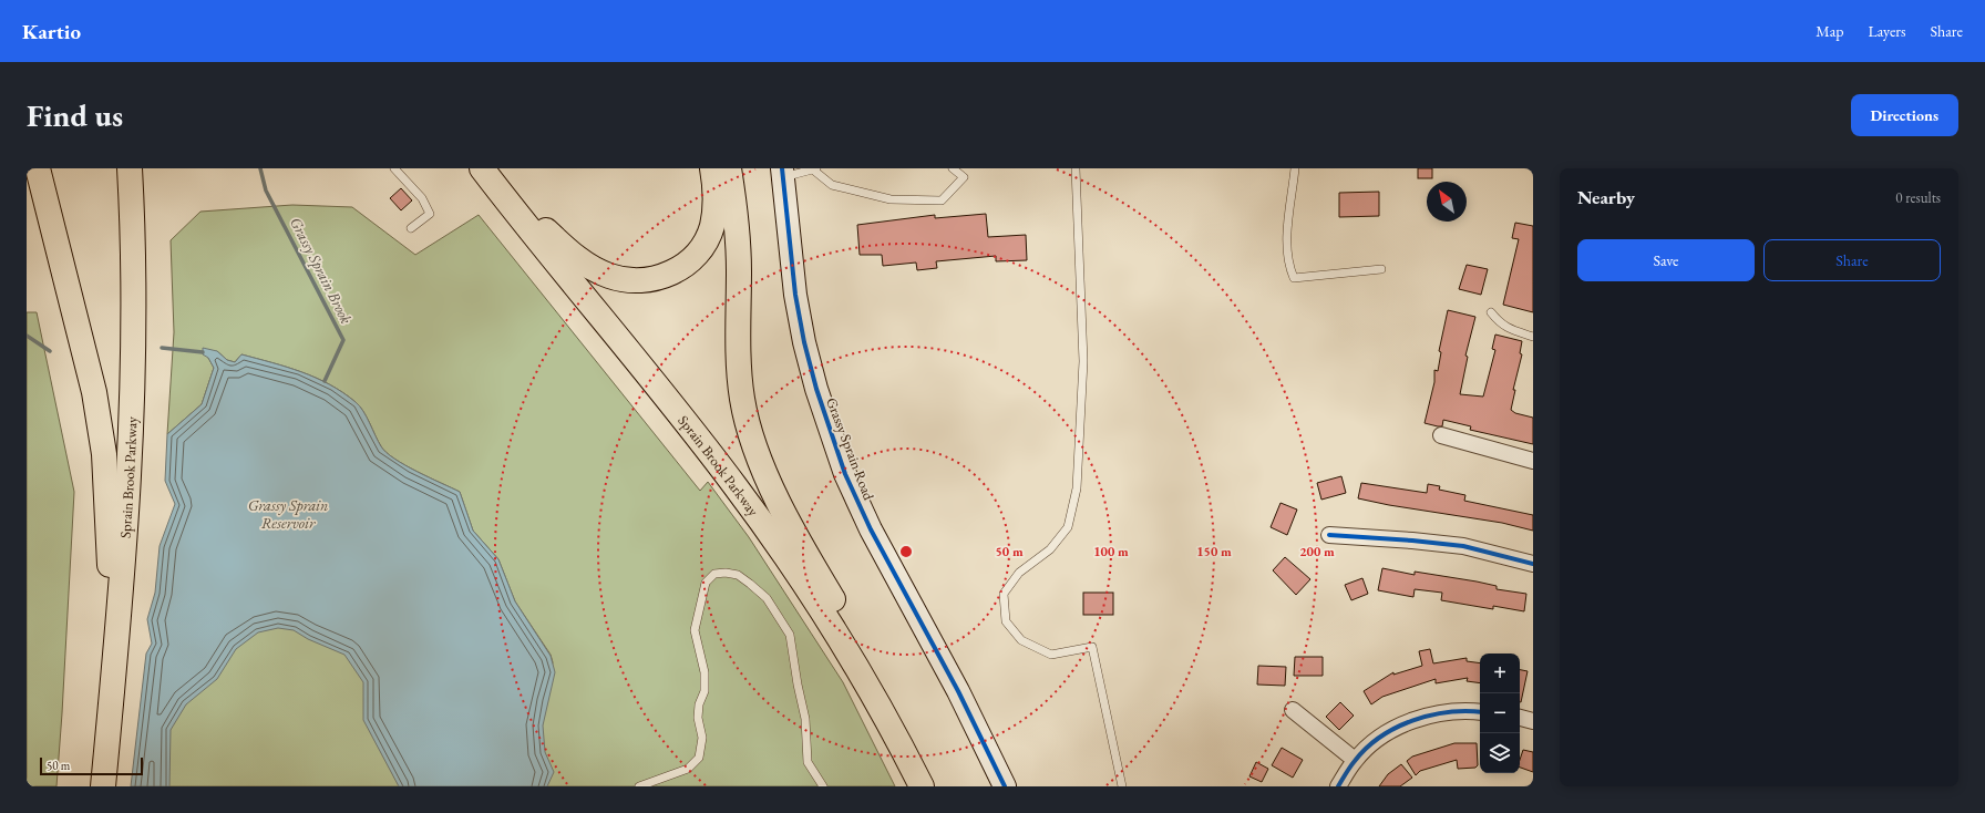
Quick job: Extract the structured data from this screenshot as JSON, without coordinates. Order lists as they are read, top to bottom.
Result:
{
  "streets": {
    "highway": ["Sprain Brook Parkway"],
    "street": ["Grassy Sprain Road"]
  },
  "water": ["Grassy Sprain Brook", "Grassy Sprain Reservoir"],
  "scale_bar": "50 m",
  "north": "top left",
  "page": {
    "header": "Kartio",
    "nav": ["Map", "Layers", "Share"],
    "buttons": [
      "Directions",
      ["Save", "Share"]
    ],
    "title": "Find us",
    "heading": ["Nearby", "0 results"],
    "map_buttons": ["+", "−"],
    "scale": "50 m"
  },
  "rings": [
    "50 m",
    "100 m",
    "150 m",
    "200 m"
  ]
}
